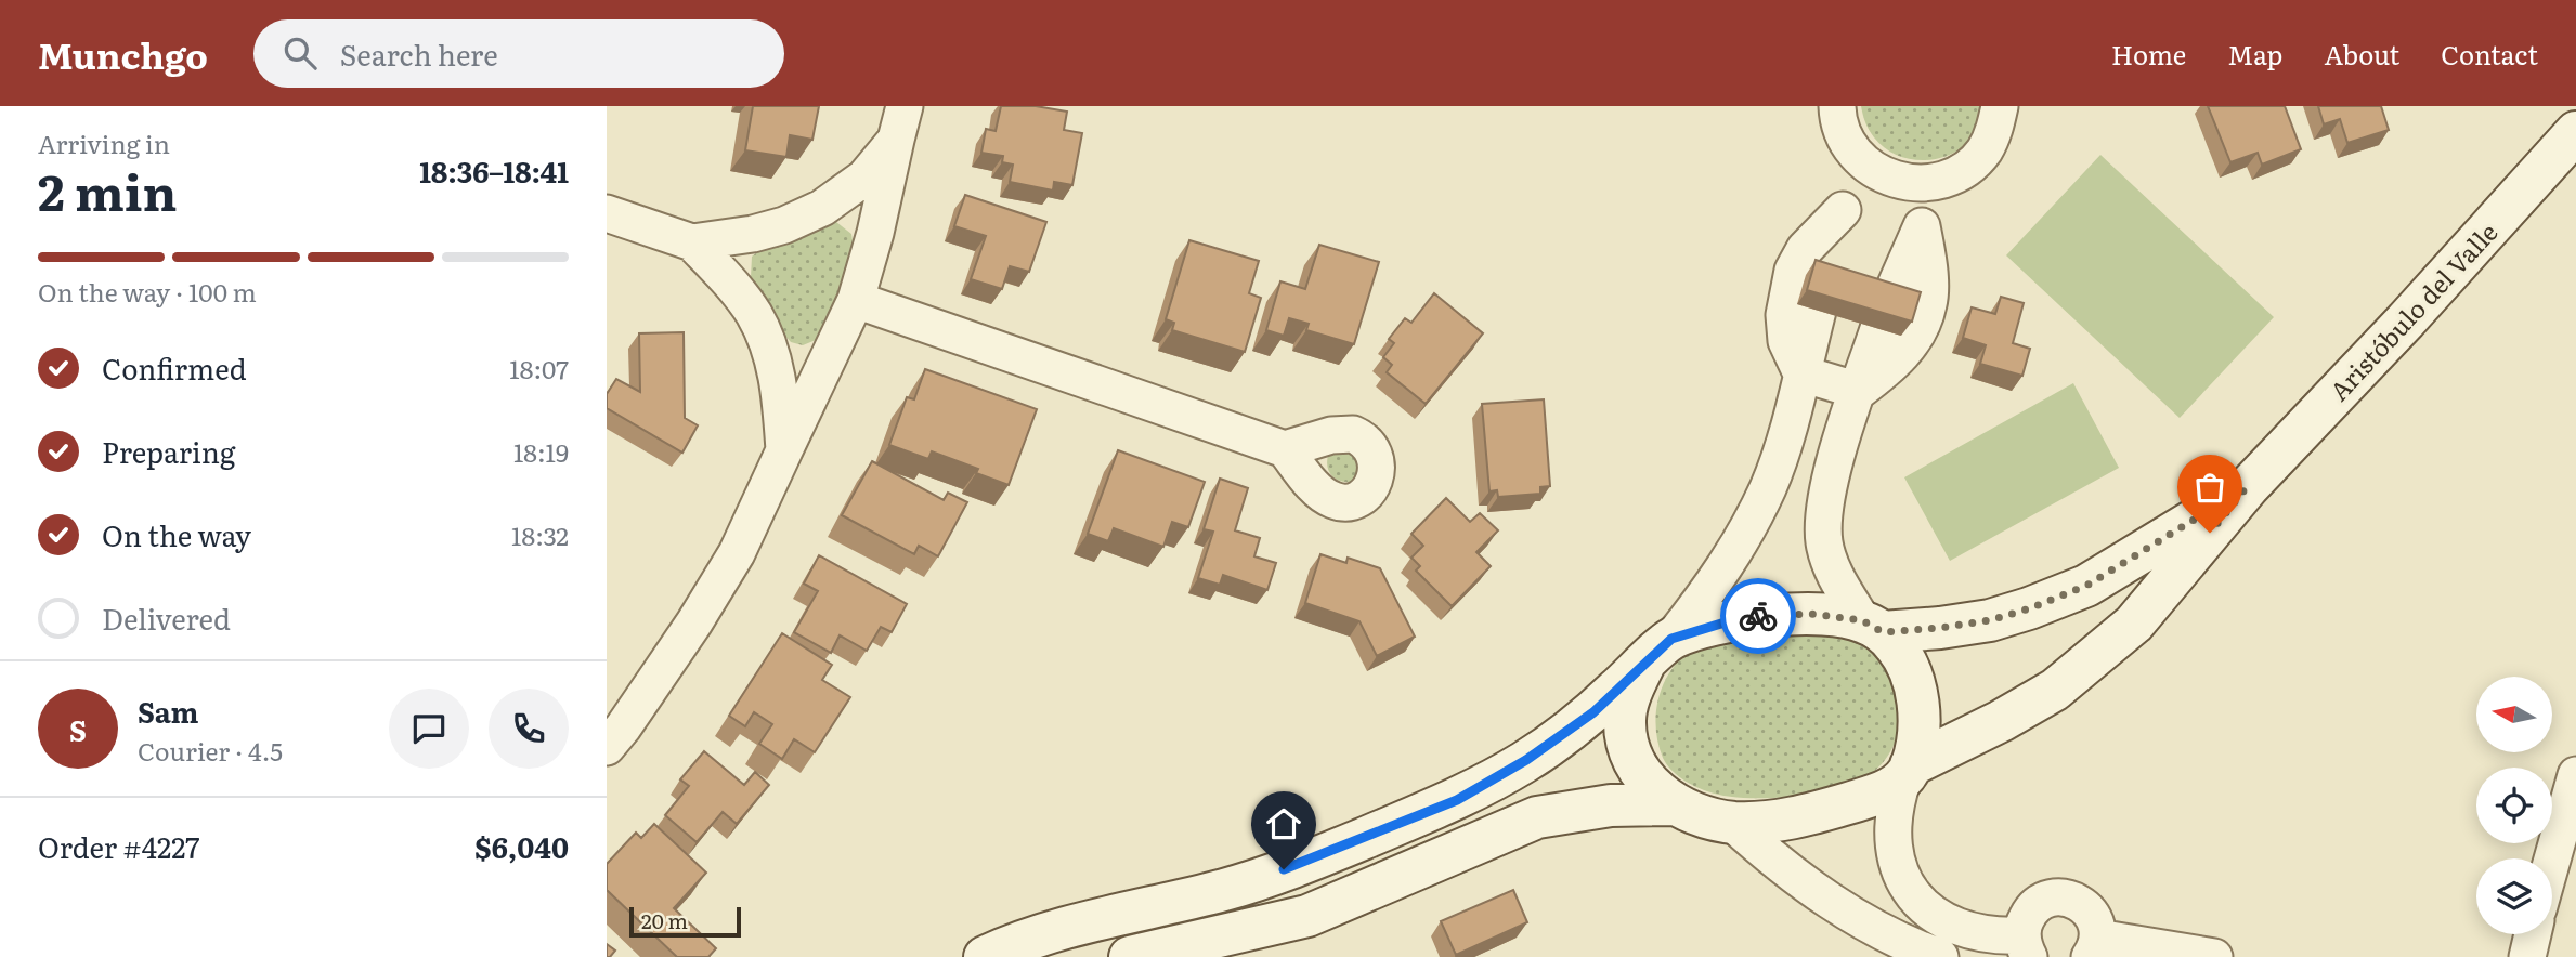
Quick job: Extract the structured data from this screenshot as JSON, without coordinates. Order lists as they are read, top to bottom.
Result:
{
  "streets": {
    "street": ["Aristóbulo del Valle"]
  },
  "scale_bar": "20 m",
  "north": "left",
  "page": {
    "header": "Munchgo",
    "search": "Search here",
    "nav": [
      "Home",
      "Map",
      "About",
      "Contact"
    ],
    "heading": ["2 min", "Arriving in", "18:36–18:41"],
    "panel": [
      "Sam",
      "Courier · 4.5",
      "Order #4227",
      "$6,040"
    ],
    "bar": "On the way · 100 m",
    "list": [
      ["Confirmed", "18:07"],
      ["Preparing", "18:19"],
      ["On the way", "18:32"],
      "Delivered"
    ],
    "round": "S",
    "scale": "20 m"
  }
}
